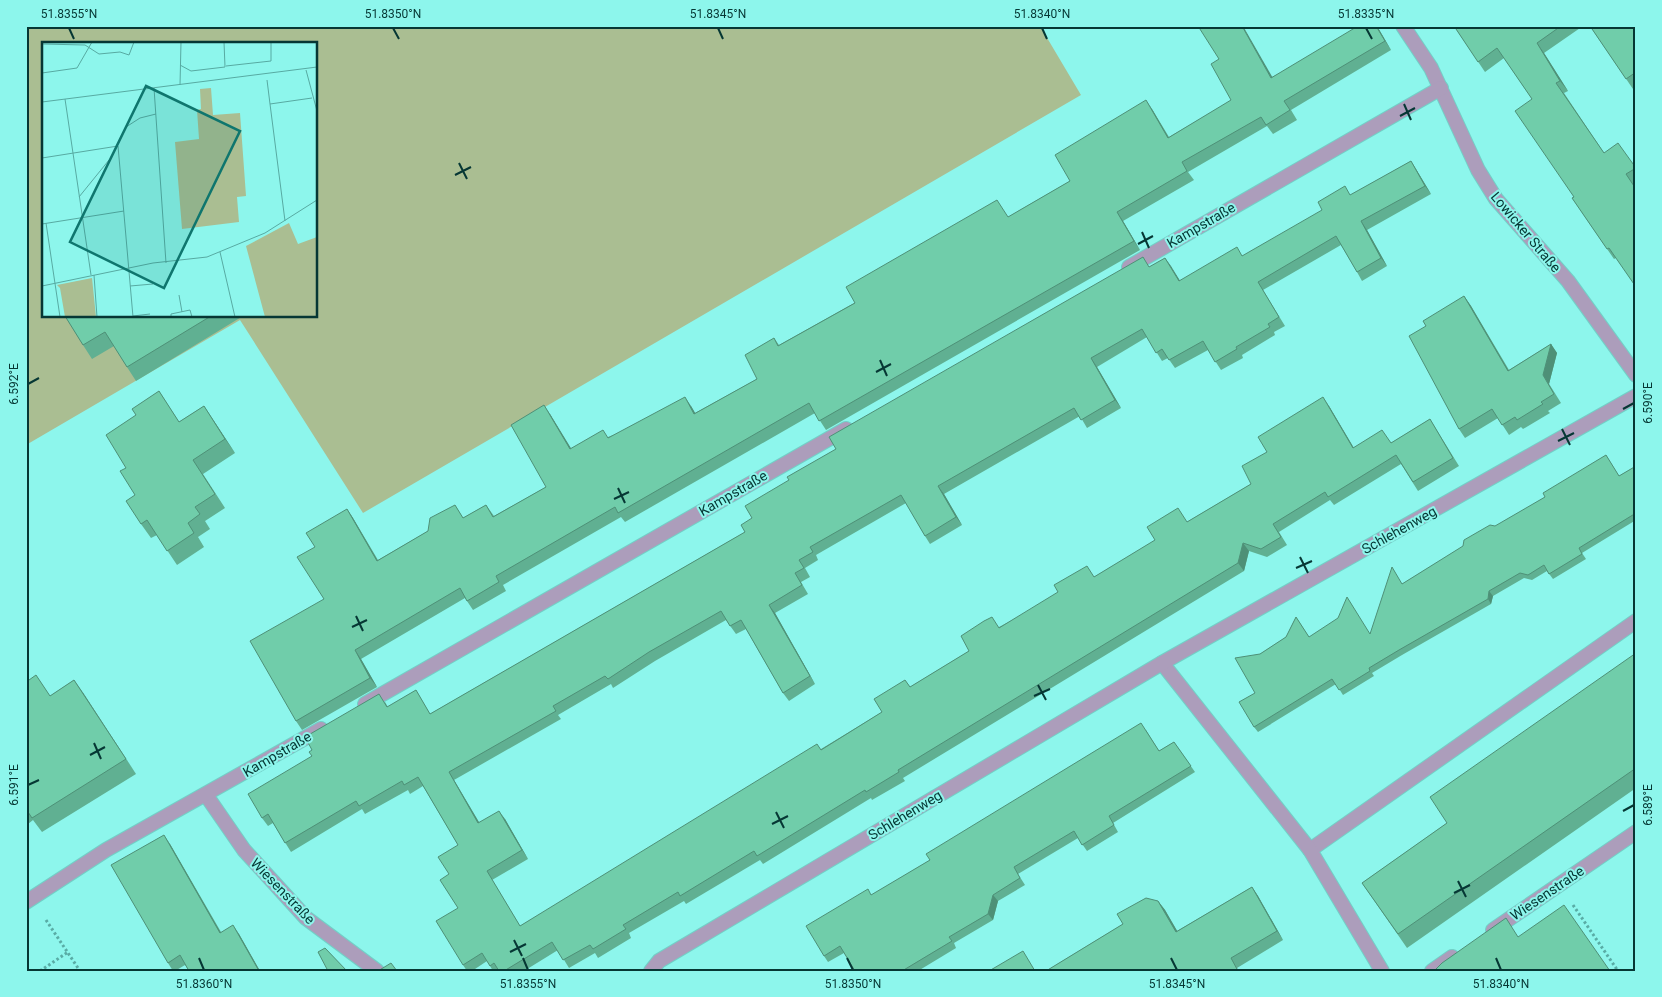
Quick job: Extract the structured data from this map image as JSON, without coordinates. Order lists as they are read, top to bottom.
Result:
{
  "streets": {
    "street": [
      "Kampstraße",
      "Lowicker Straße",
      "Schlehenweg",
      "Wiesenstraße"
    ]
  },
  "crossings": [
    ["Kampstraße", "Lowicker Straße"],
    ["Kampstraße", "Wiesenstraße"]
  ],
  "coordinates": [
    "51.8355°N",
    "51.8350°N",
    "51.8345°N",
    "51.8340°N",
    "51.8335°N",
    "6.592°E",
    "6.590°E",
    "6.591°E",
    "6.589°E",
    "51.8360°N"
  ]
}
